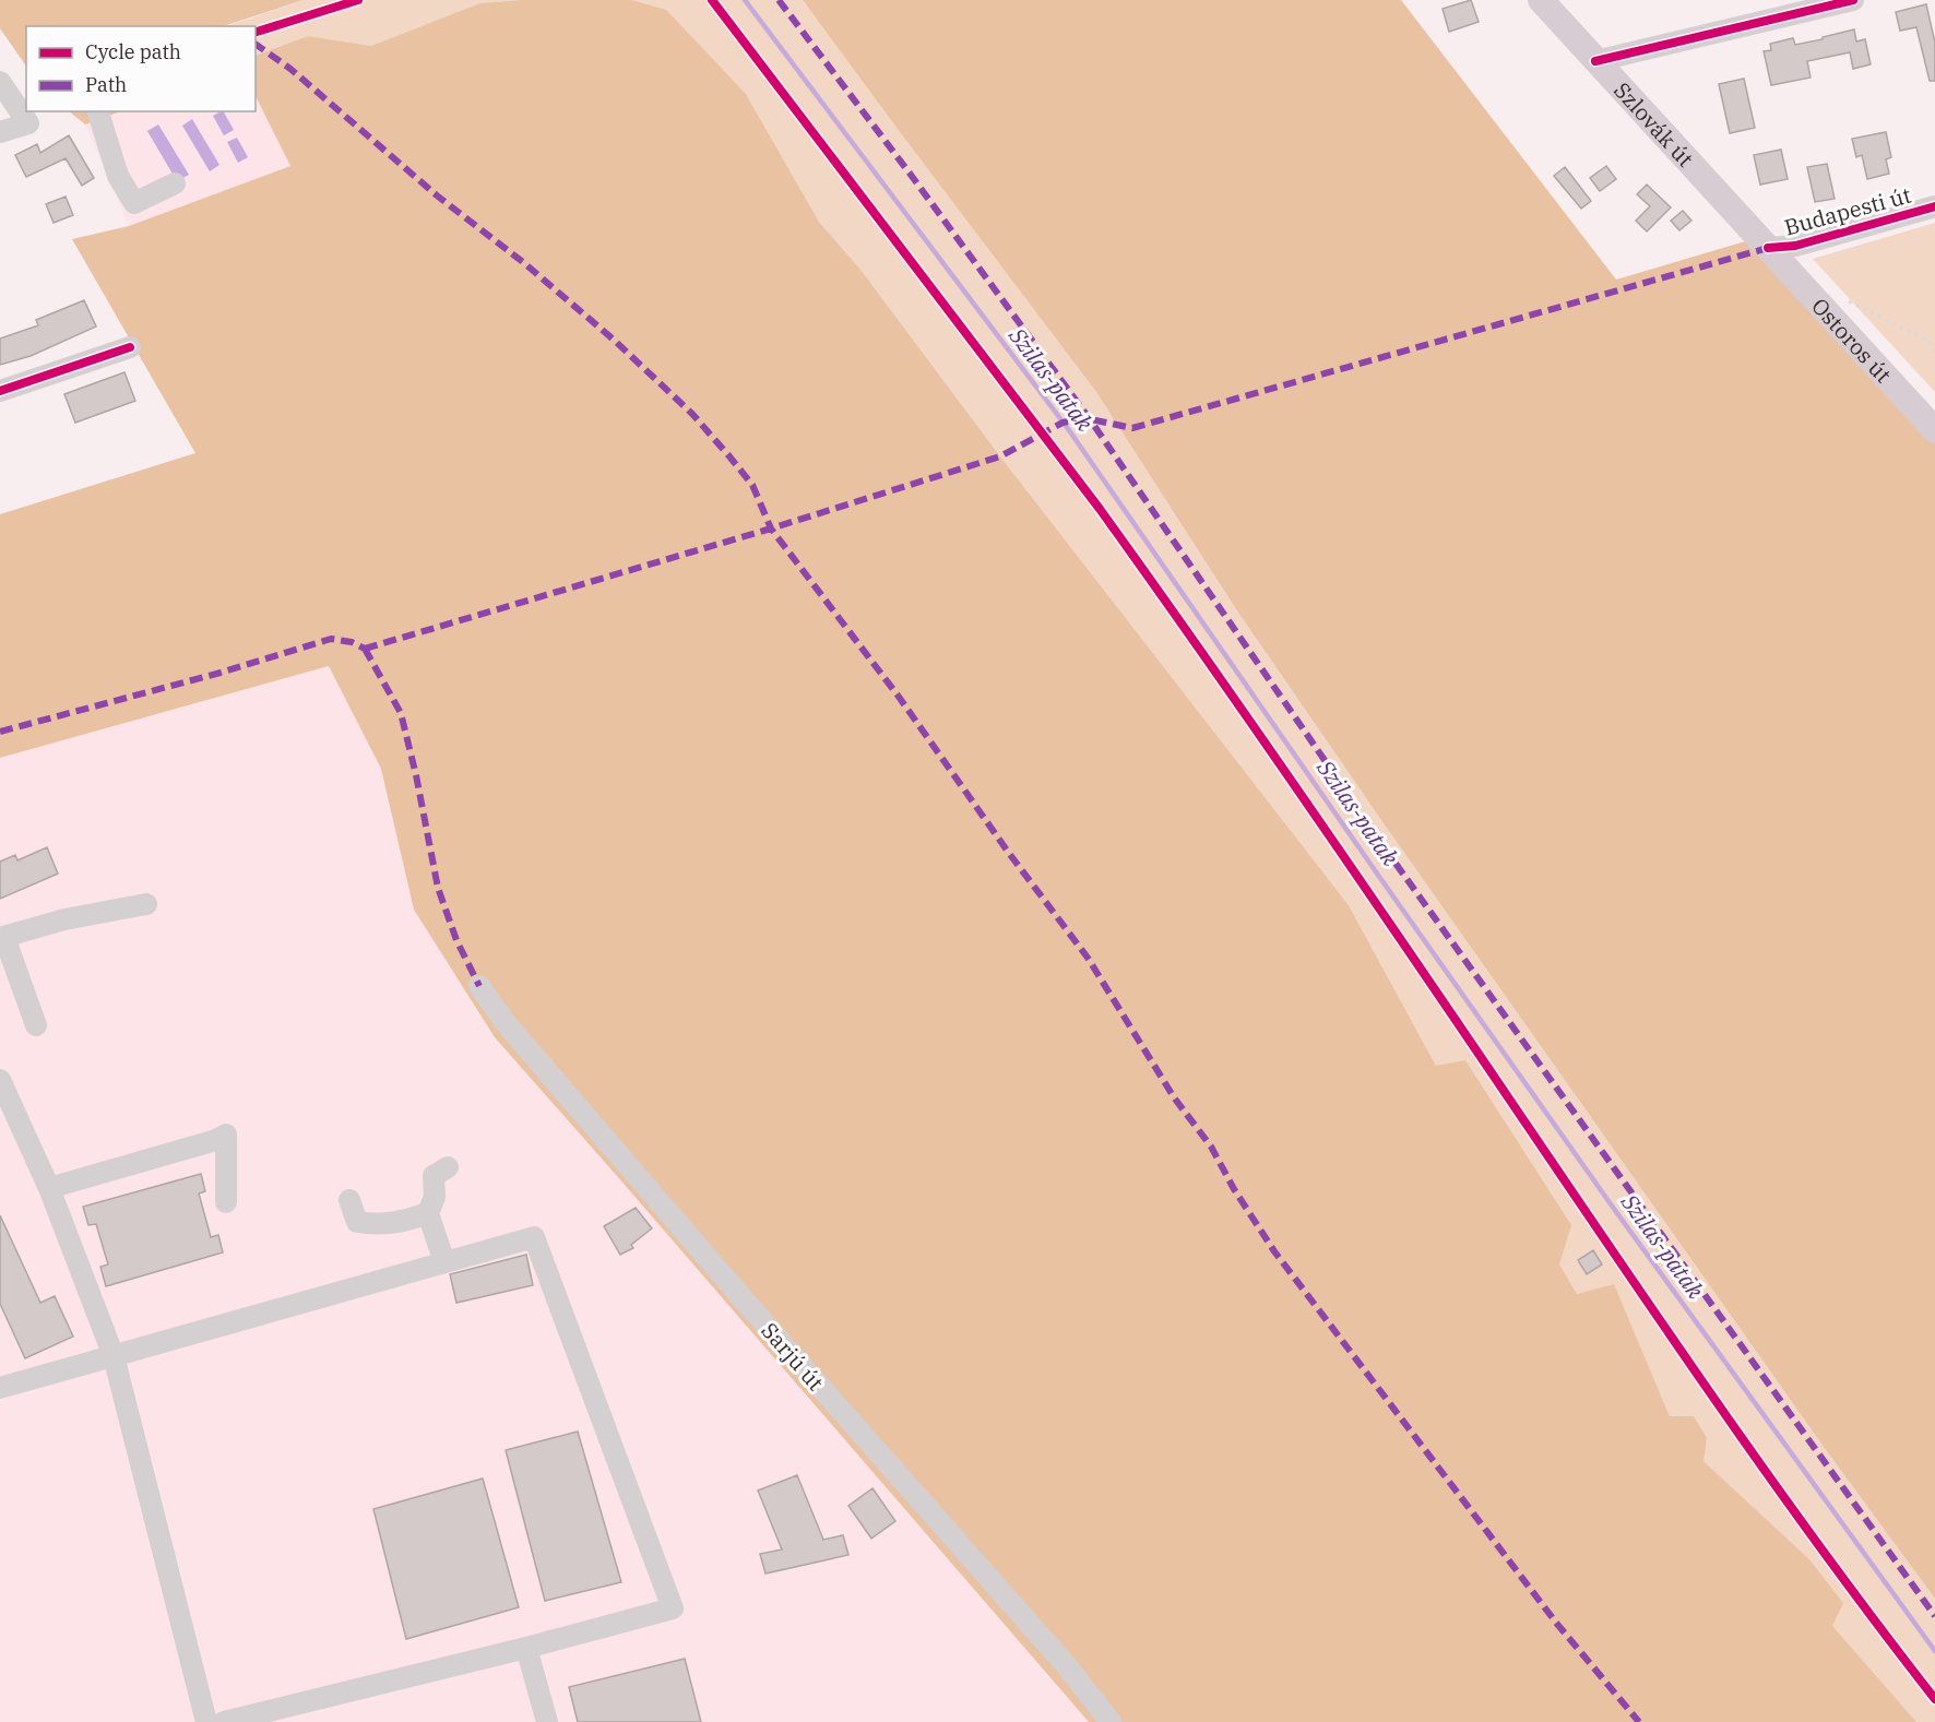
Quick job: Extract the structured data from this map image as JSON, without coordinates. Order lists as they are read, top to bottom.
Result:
{
  "streets": {
    "main road": ["Szlovák út", "Ostoros út"],
    "street": ["Budapesti út", "Sarjú út"]
  },
  "crossings": [
    ["Szlovák út", "Budapesti út"],
    ["Szlovák út", "Ostoros út"],
    ["Budapesti út", "Ostoros út"]
  ],
  "water": ["Szilas-patak"],
  "legend": ["Cycle path", "Path"]
}
